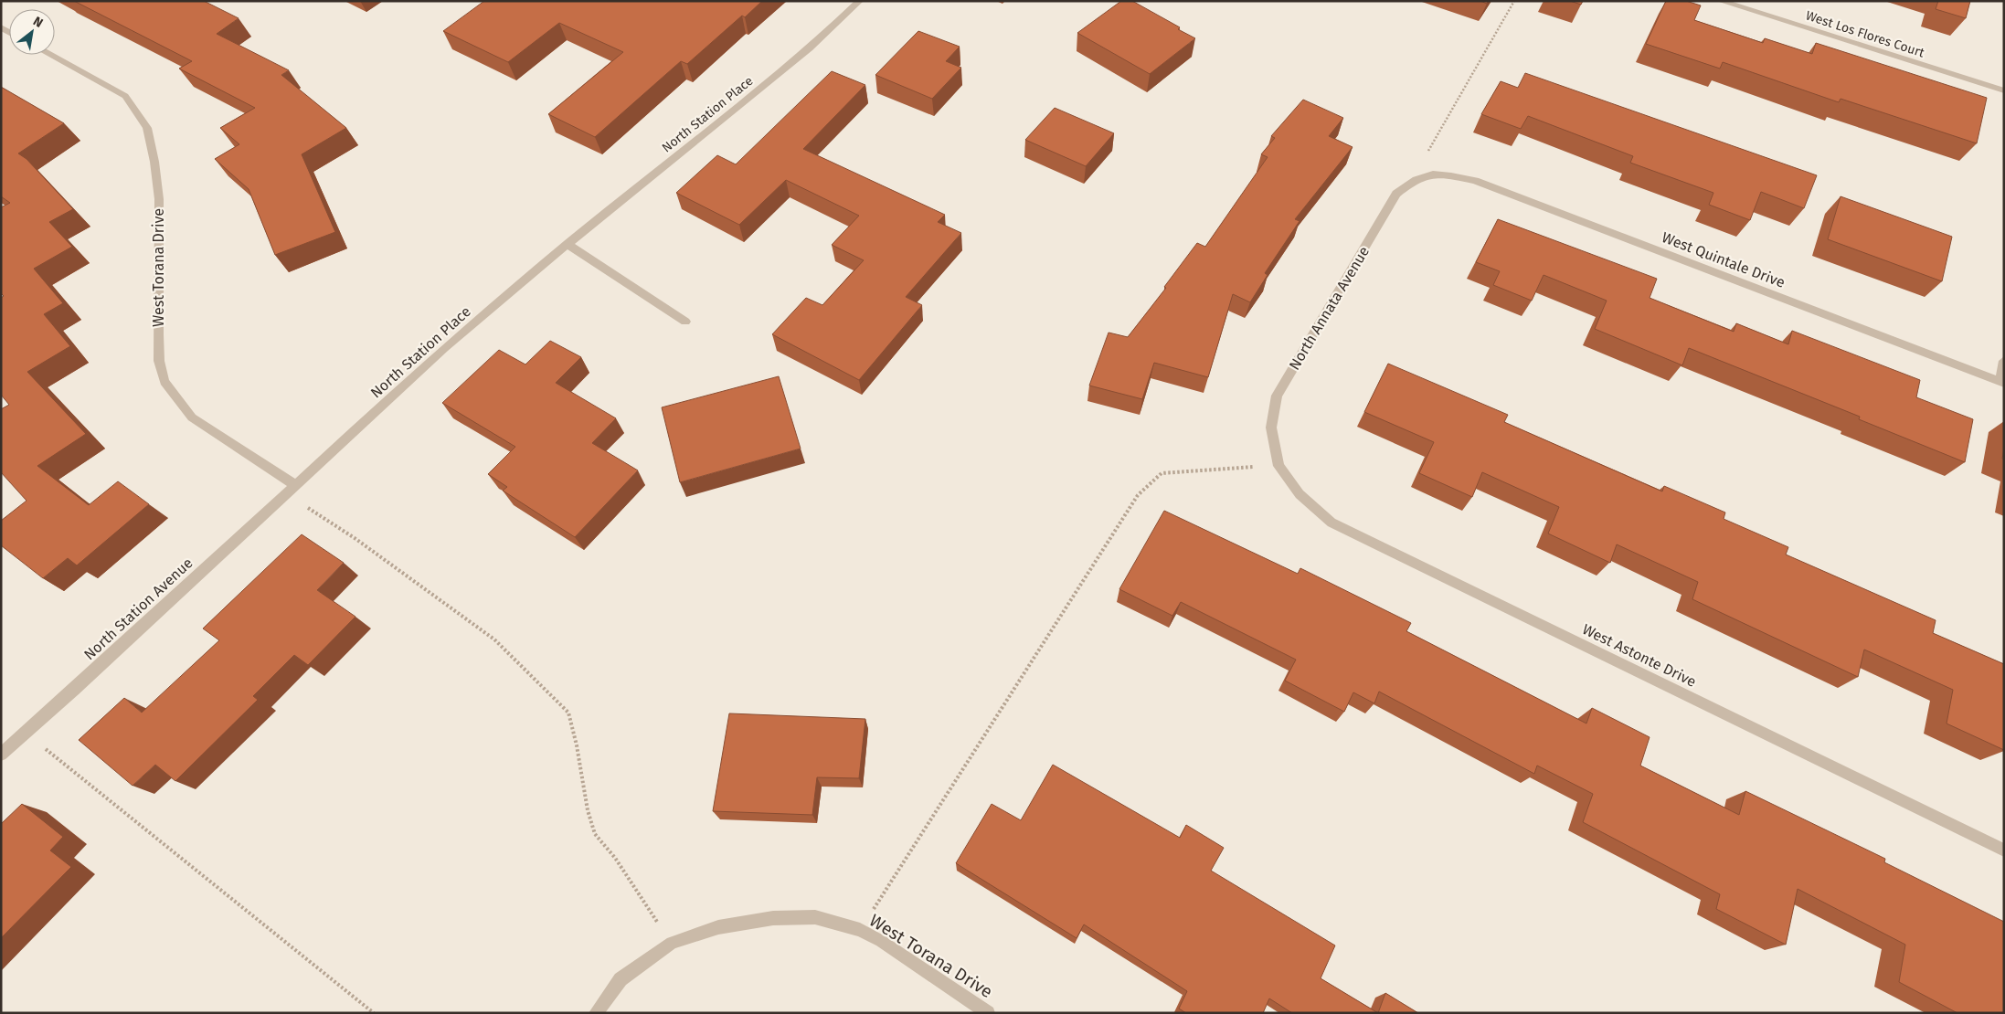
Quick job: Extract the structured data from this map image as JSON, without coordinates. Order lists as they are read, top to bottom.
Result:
{
  "streets": {
    "street": [
      "West Los Flores Court",
      "North Station Place",
      "West Quintale Drive",
      "West Torana Drive",
      "North Annata Avenue",
      "North Station Avenue",
      "West Astonte Drive"
    ]
  },
  "crossings": [
    ["North Station Place", "West Torana Drive"],
    ["North Station Place", "North Station Avenue"],
    ["West Quintale Drive", "North Annata Avenue"],
    ["West Torana Drive", "North Station Avenue"],
    ["North Annata Avenue", "West Astonte Drive"]
  ],
  "north": "top right"
}
